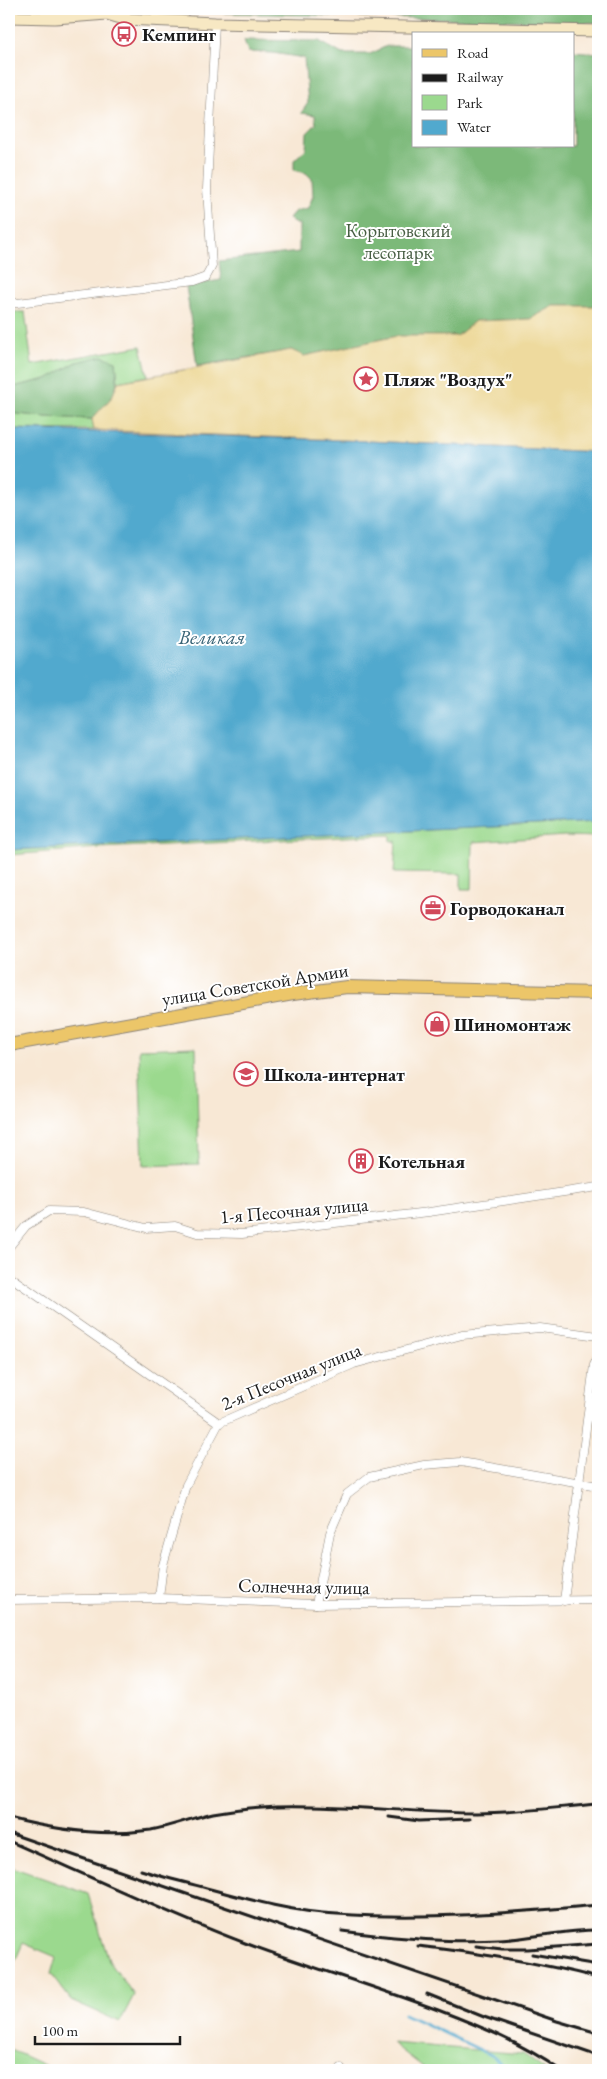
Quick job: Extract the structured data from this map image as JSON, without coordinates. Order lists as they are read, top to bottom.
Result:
{
  "streets": {
    "main road": ["улица Советской Армии"],
    "street": ["1-я Песочная улица", "2-я Песочная улица", "Солнечная улица"]
  },
  "water": ["Великая"],
  "parks": ["Корытовский лесопарк"],
  "places": {
    "bus stop": ["Кемпинг"],
    "place": ["Пляж \"Воздух\""],
    "office": ["Горводоканал"],
    "shop": ["Шиномонтаж"],
    "school or university": ["Школа-интернат"],
    "building": ["Котельная"]
  },
  "legend": [
    "Road",
    "Railway",
    "Park",
    "Water"
  ],
  "scale_bar": "100 m"
}
